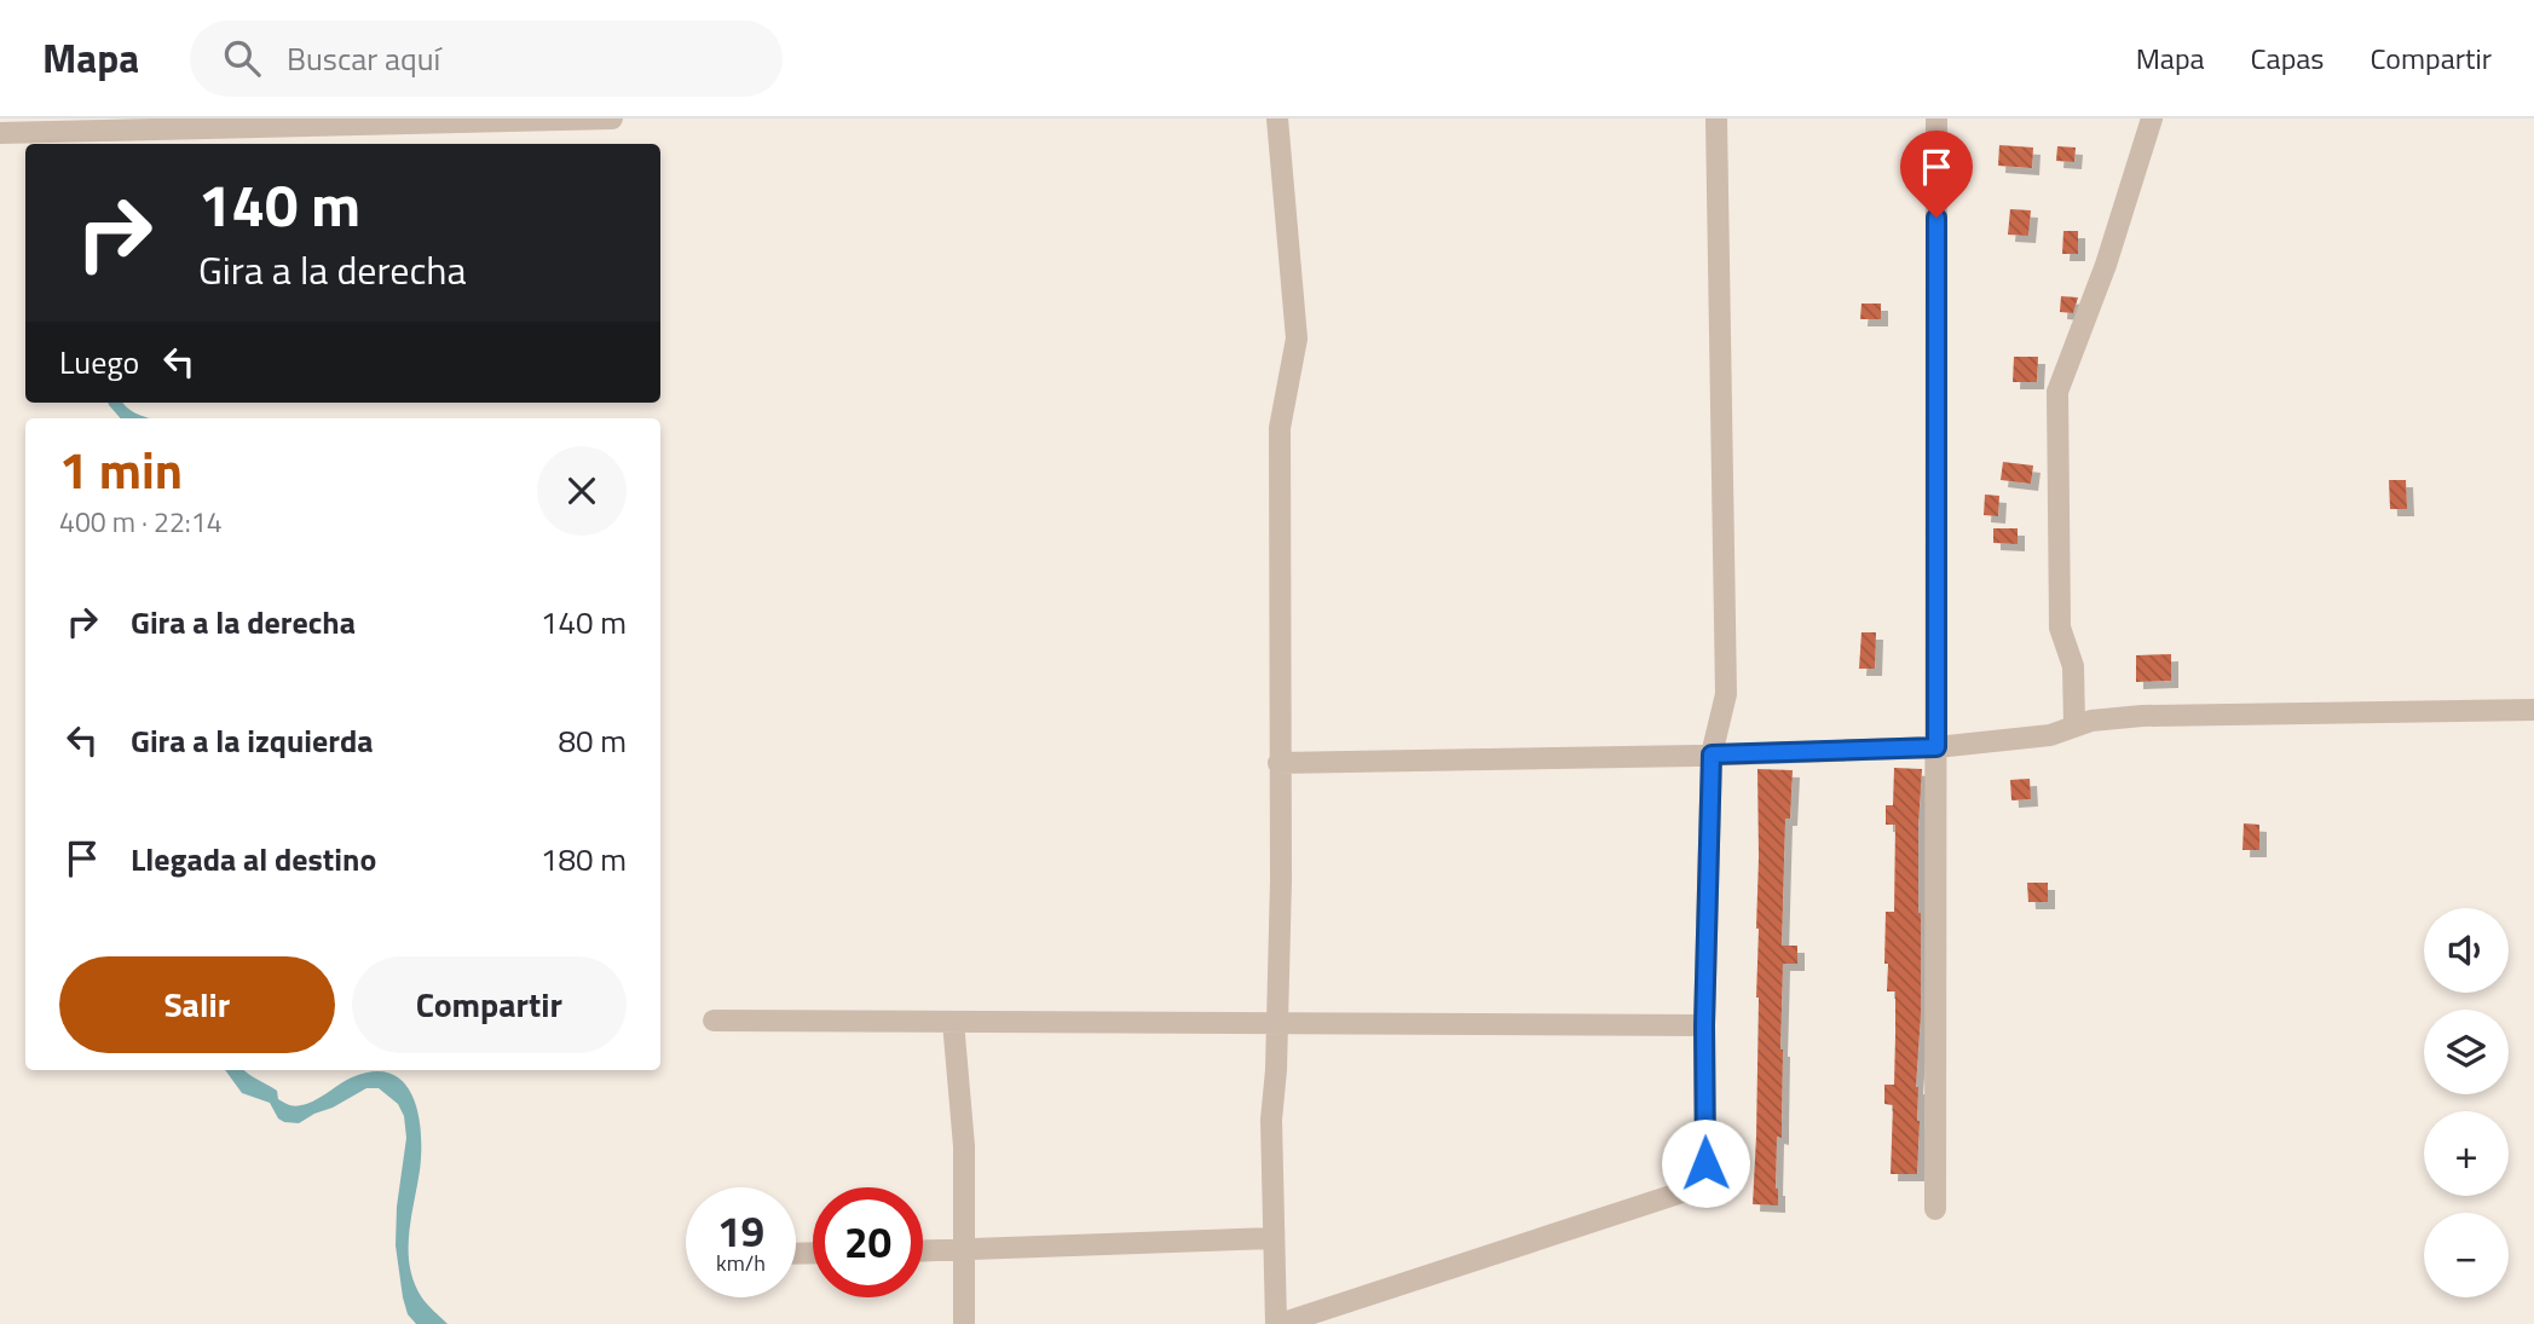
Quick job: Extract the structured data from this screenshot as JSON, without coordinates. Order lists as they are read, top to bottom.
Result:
{
  "page": {
    "header": "Mapa",
    "search": "Buscar aquí",
    "nav": ["Mapa", "Capas", "Compartir"],
    "turn": ["140 m", "Gira a la derecha"],
    "then": "Luego",
    "heading": ["1 min", "400 m · 22:14"],
    "list": [
      {
        "name": "Gira a la derecha",
        "value": "140 m"
      },
      {
        "name": "Gira a la izquierda",
        "value": "80 m"
      },
      {
        "name": "Llegada al destino",
        "value": "180 m"
      }
    ],
    "map_buttons": ["+", "−"],
    "buttons": ["Salir", "Compartir"],
    "speed": "19 km/h",
    "limit": "20"
  }
}
